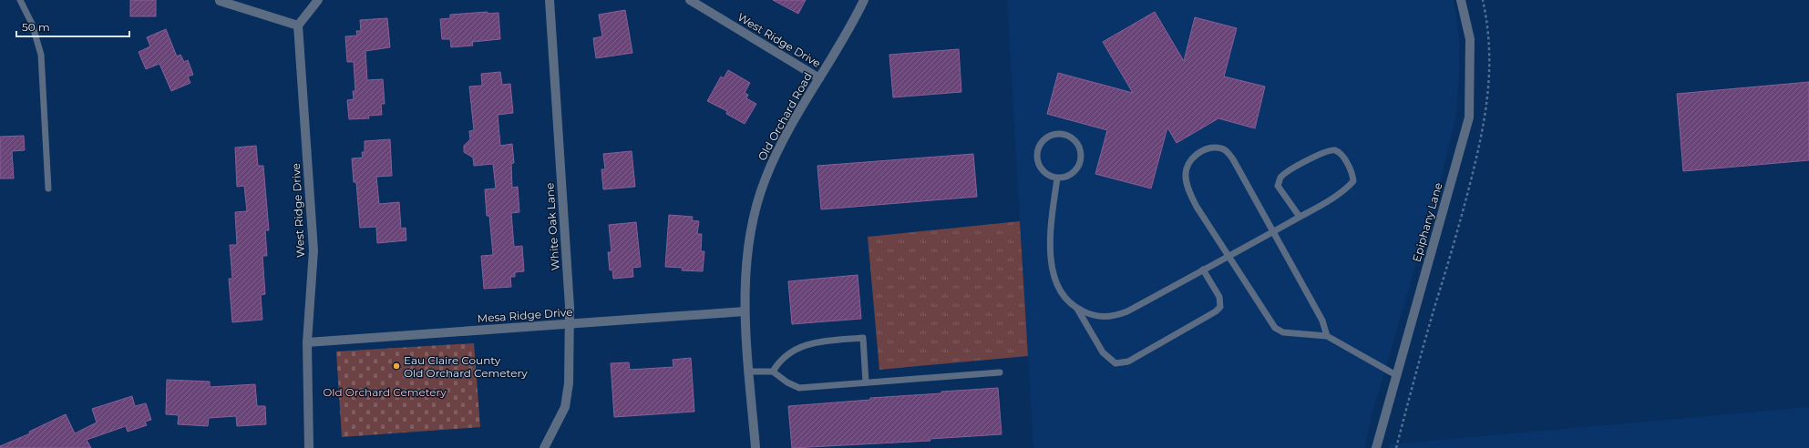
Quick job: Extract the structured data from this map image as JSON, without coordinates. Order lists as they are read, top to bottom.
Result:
{
  "streets": {
    "street": [
      "West Ridge Drive",
      "Old Orchard Road",
      "Epiphany Lane",
      "White Oak Lane",
      "Mesa Ridge Drive"
    ]
  },
  "crossings": [
    ["West Ridge Drive", "Old Orchard Road"],
    ["West Ridge Drive", "Mesa Ridge Drive"],
    ["Old Orchard Road", "Mesa Ridge Drive"],
    ["White Oak Lane", "Mesa Ridge Drive"]
  ],
  "parks": ["Old Orchard Cemetery"],
  "places": ["Eau Claire County Old Orchard Cemetery"],
  "scale_bar": "50 m"
}
